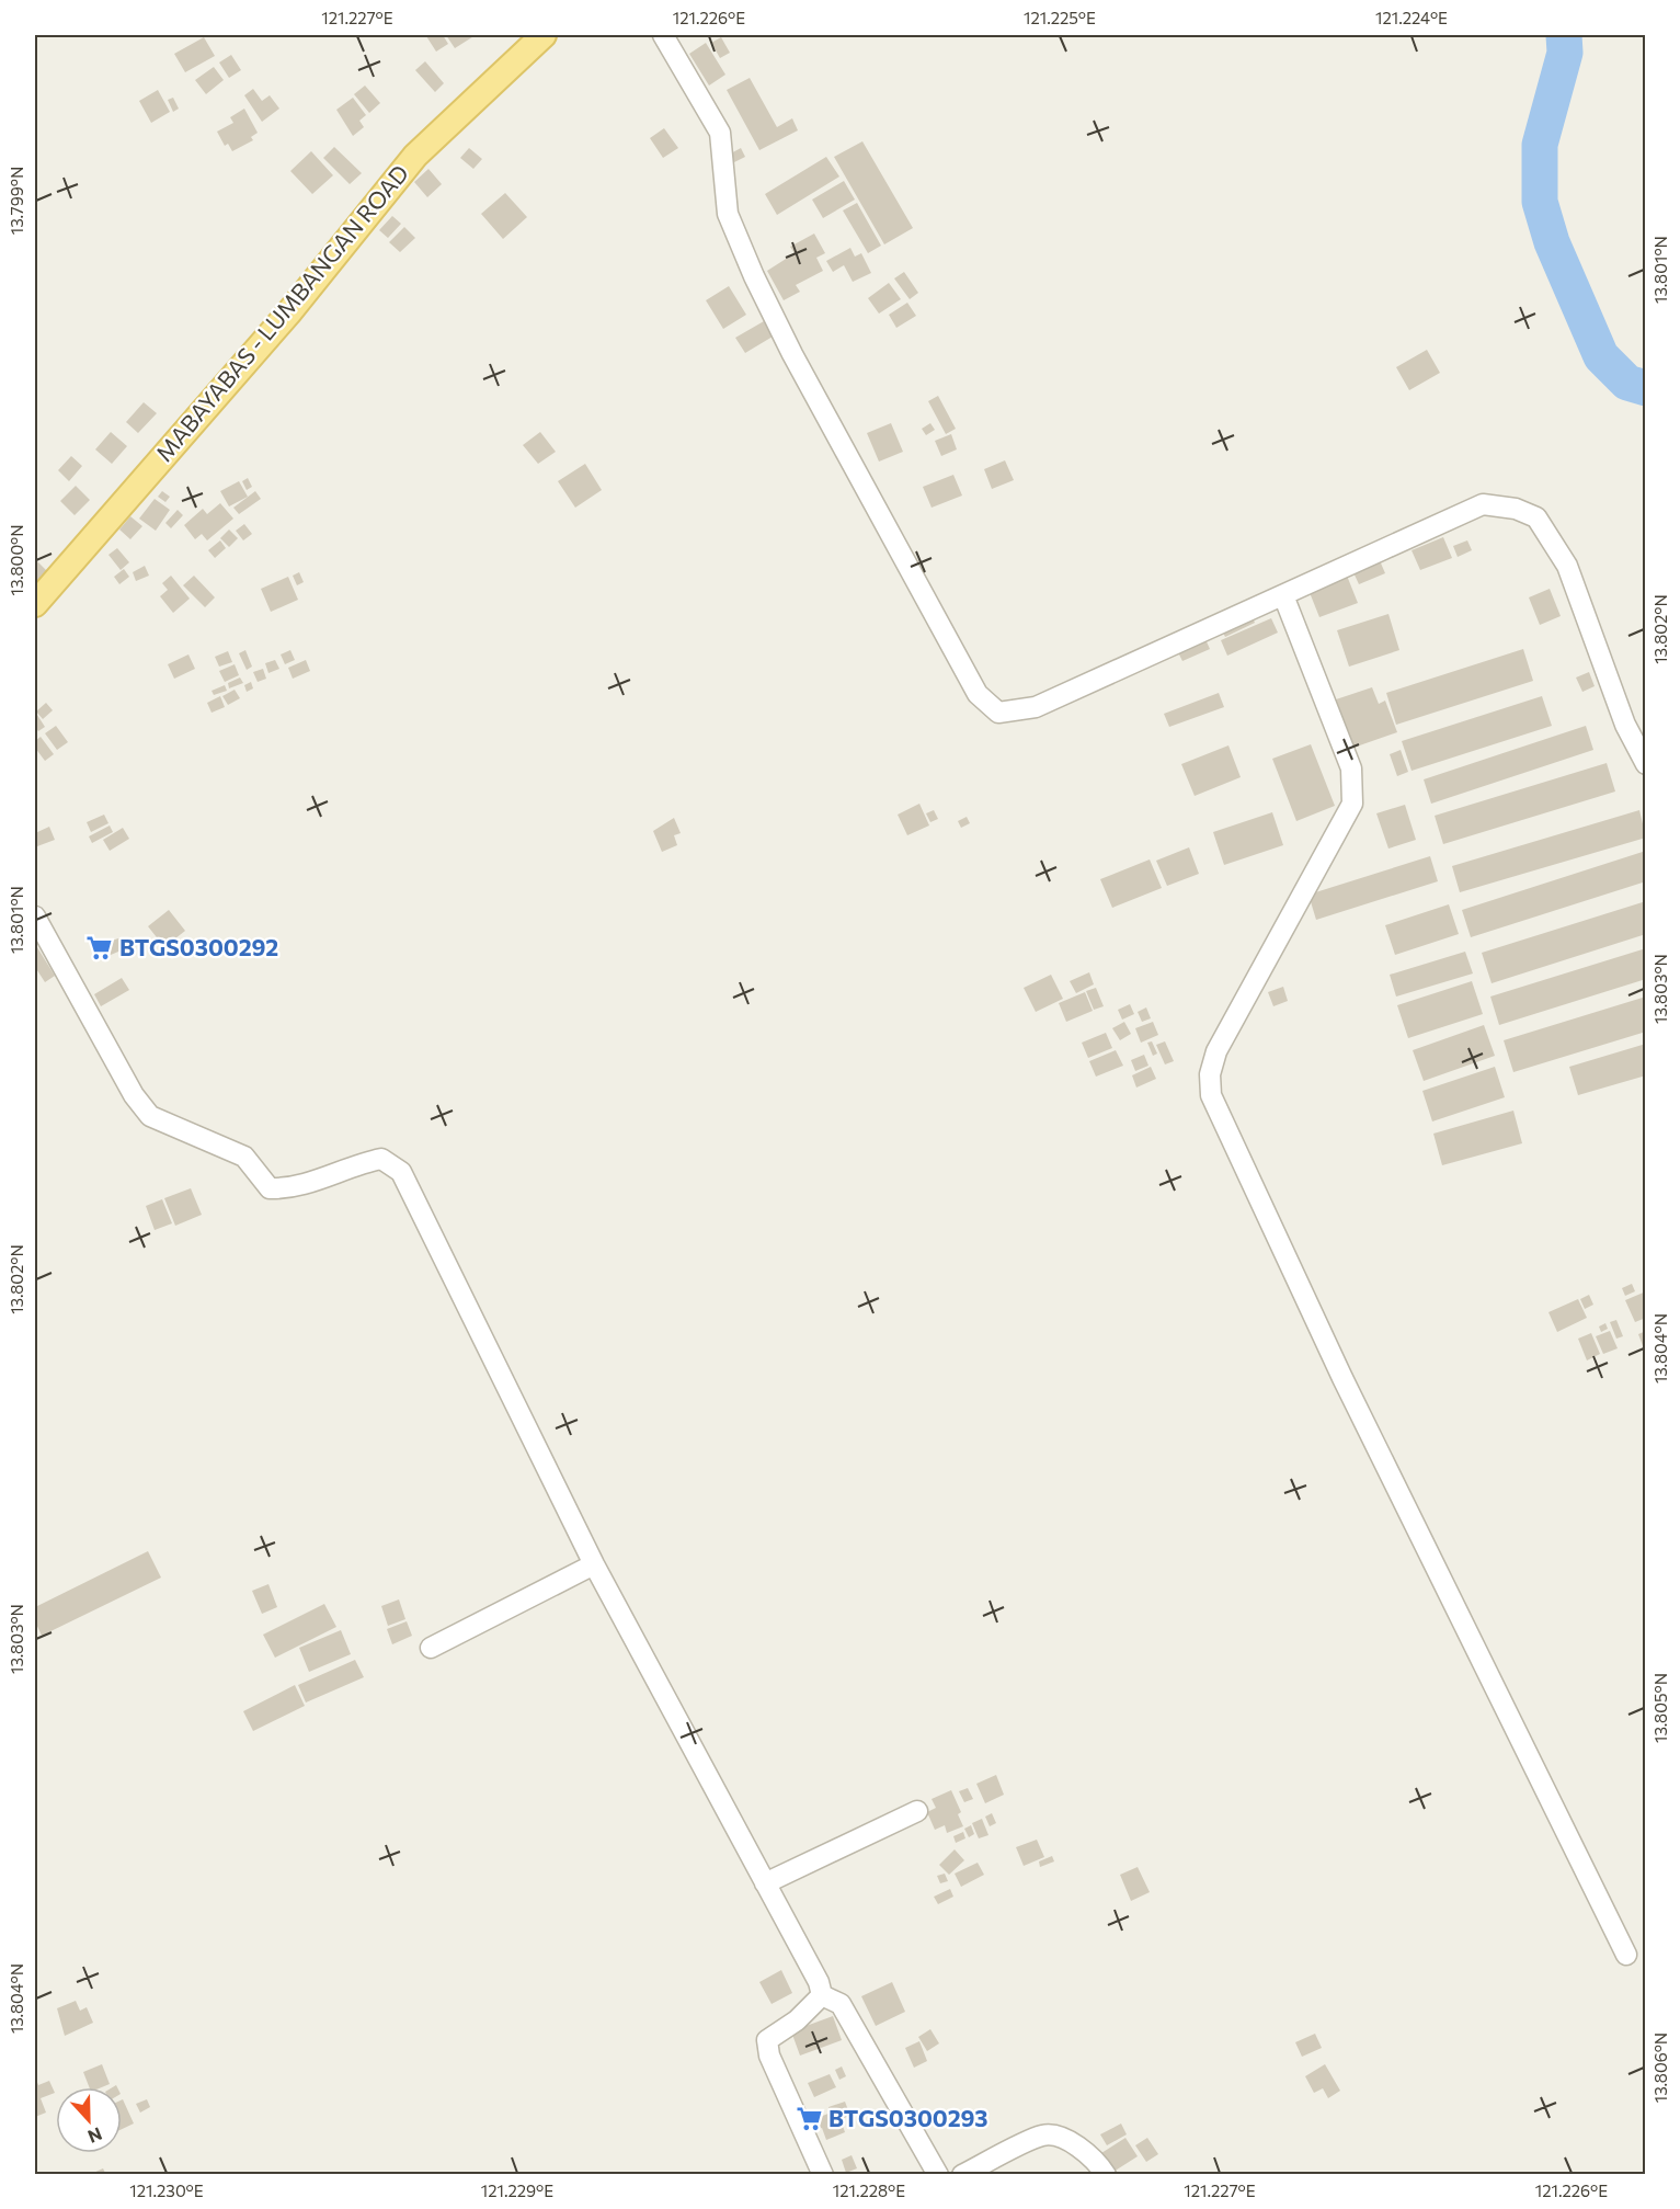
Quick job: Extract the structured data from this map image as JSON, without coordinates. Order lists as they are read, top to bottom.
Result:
{
  "streets": {
    "main road": ["MABAYABAS - LUMBANGAN ROAD"]
  },
  "places": {
    "supermarket": ["BTGS0300292", "BTGS0300293"]
  },
  "north": "bottom",
  "coordinates": [
    "121.227°E",
    "121.226°E",
    "121.225°E",
    "121.224°E",
    "13.799°N",
    "13.801°N",
    "13.800°N",
    "13.802°N",
    "13.803°N",
    "13.804°N",
    "13.805°N",
    "13.806°N",
    "121.230°E",
    "121.229°E",
    "121.228°E"
  ]
}
